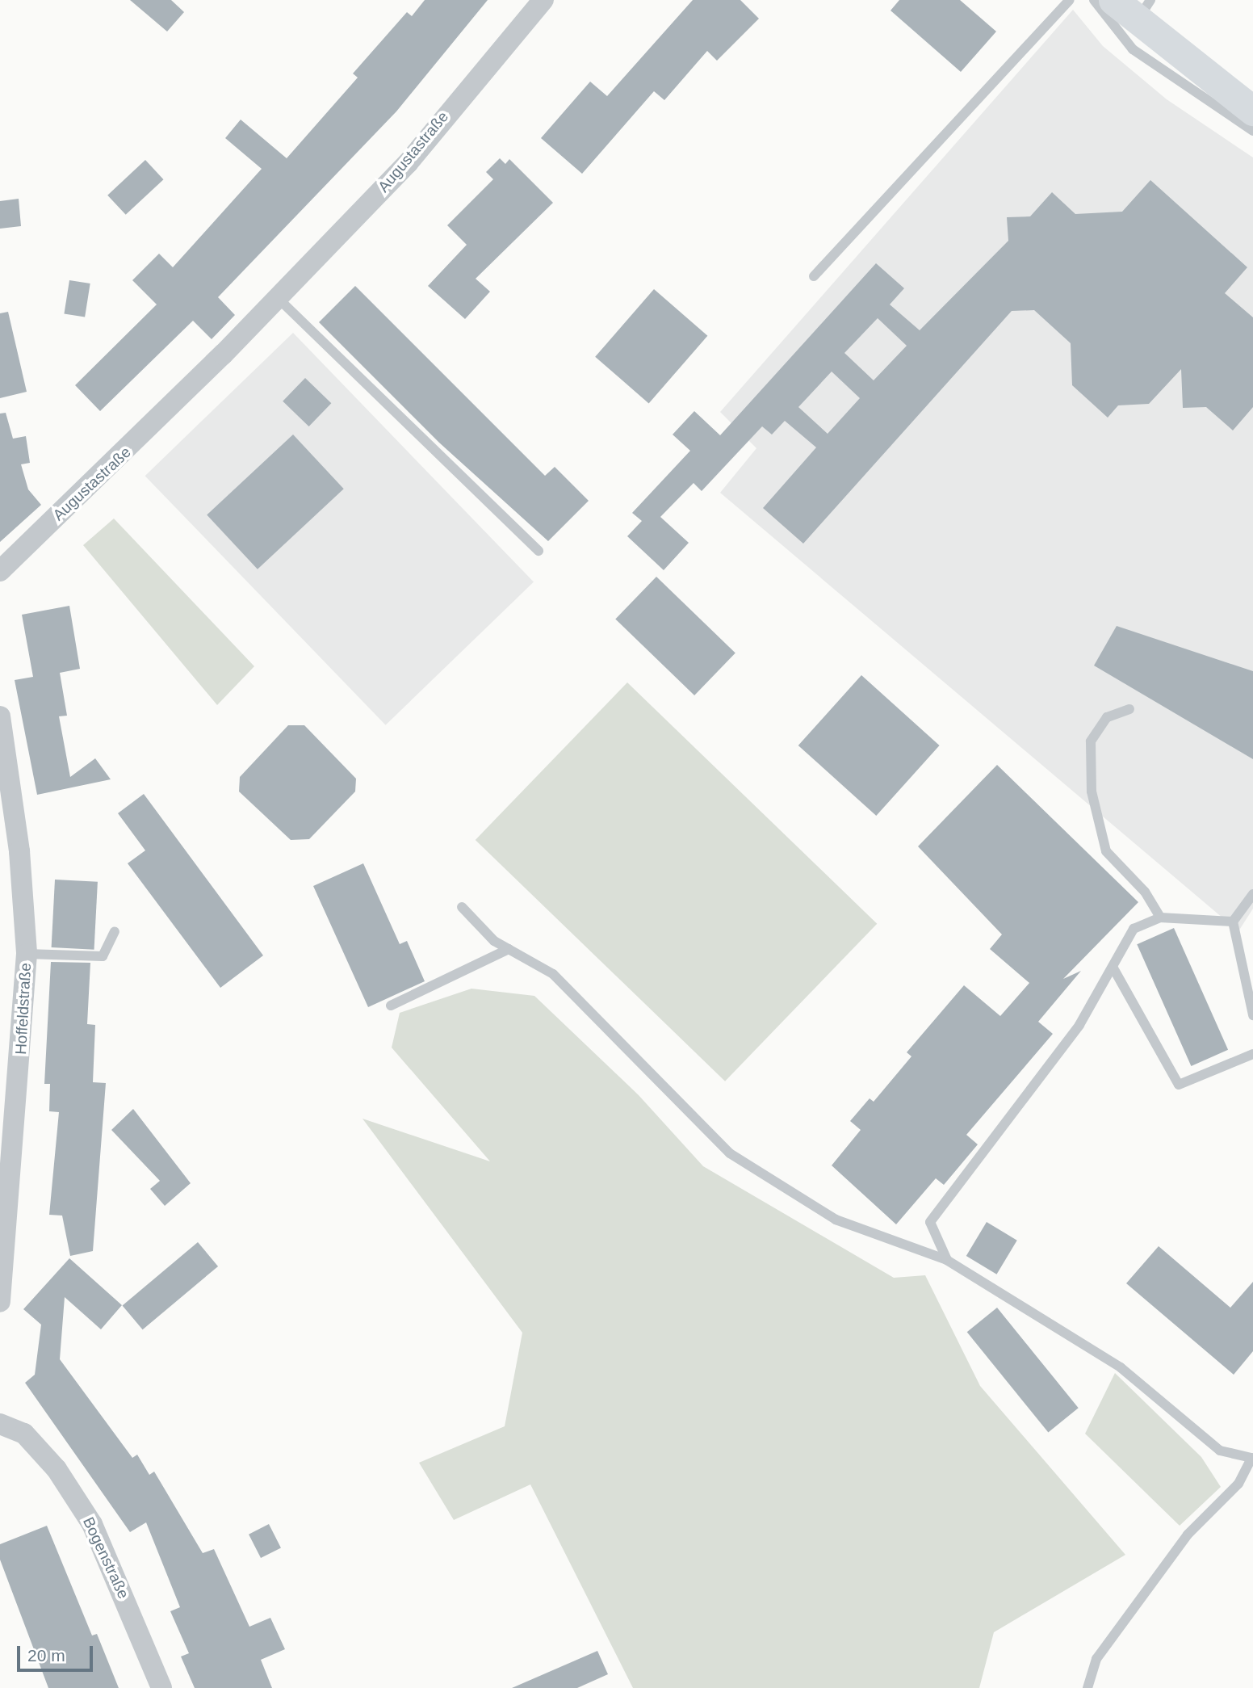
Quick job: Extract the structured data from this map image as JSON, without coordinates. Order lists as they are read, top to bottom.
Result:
{
  "streets": {
    "street": ["Augustastraße", "Hoffeldstraße", "Bogenstraße"]
  },
  "scale_bar": "20 m"
}
